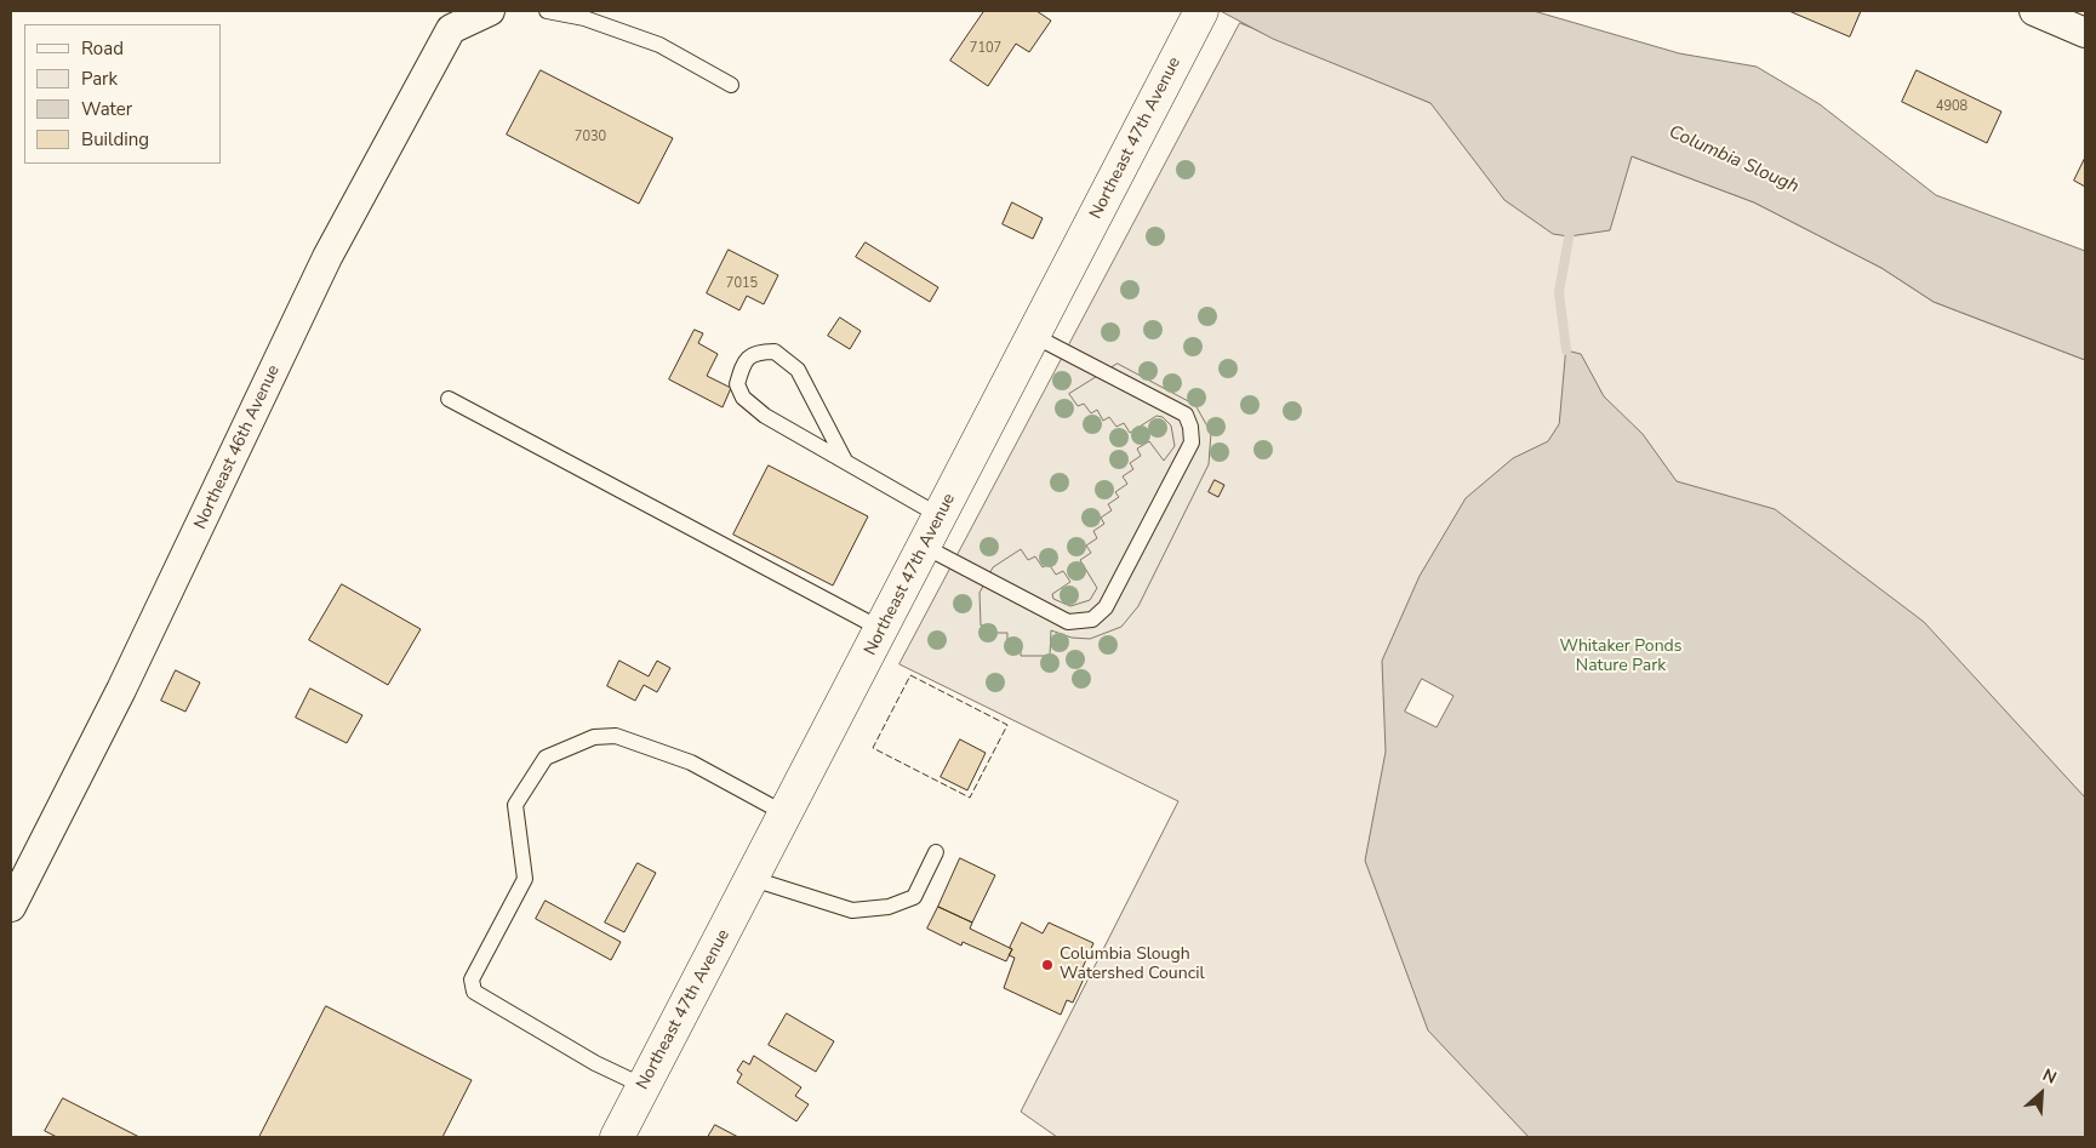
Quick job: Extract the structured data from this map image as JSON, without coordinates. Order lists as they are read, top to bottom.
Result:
{
  "streets": {
    "street": ["Northeast 47th Avenue", "Northeast 46th Avenue"]
  },
  "water": ["Columbia Slough"],
  "parks": ["Whitaker Ponds Nature Park"],
  "places": ["Columbia Slough Watershed Council"],
  "house_numbers": [
    "7107",
    "4908",
    "7030",
    "7015"
  ],
  "legend": [
    "Road",
    "Park",
    "Water",
    "Building"
  ],
  "north": "top right"
}
